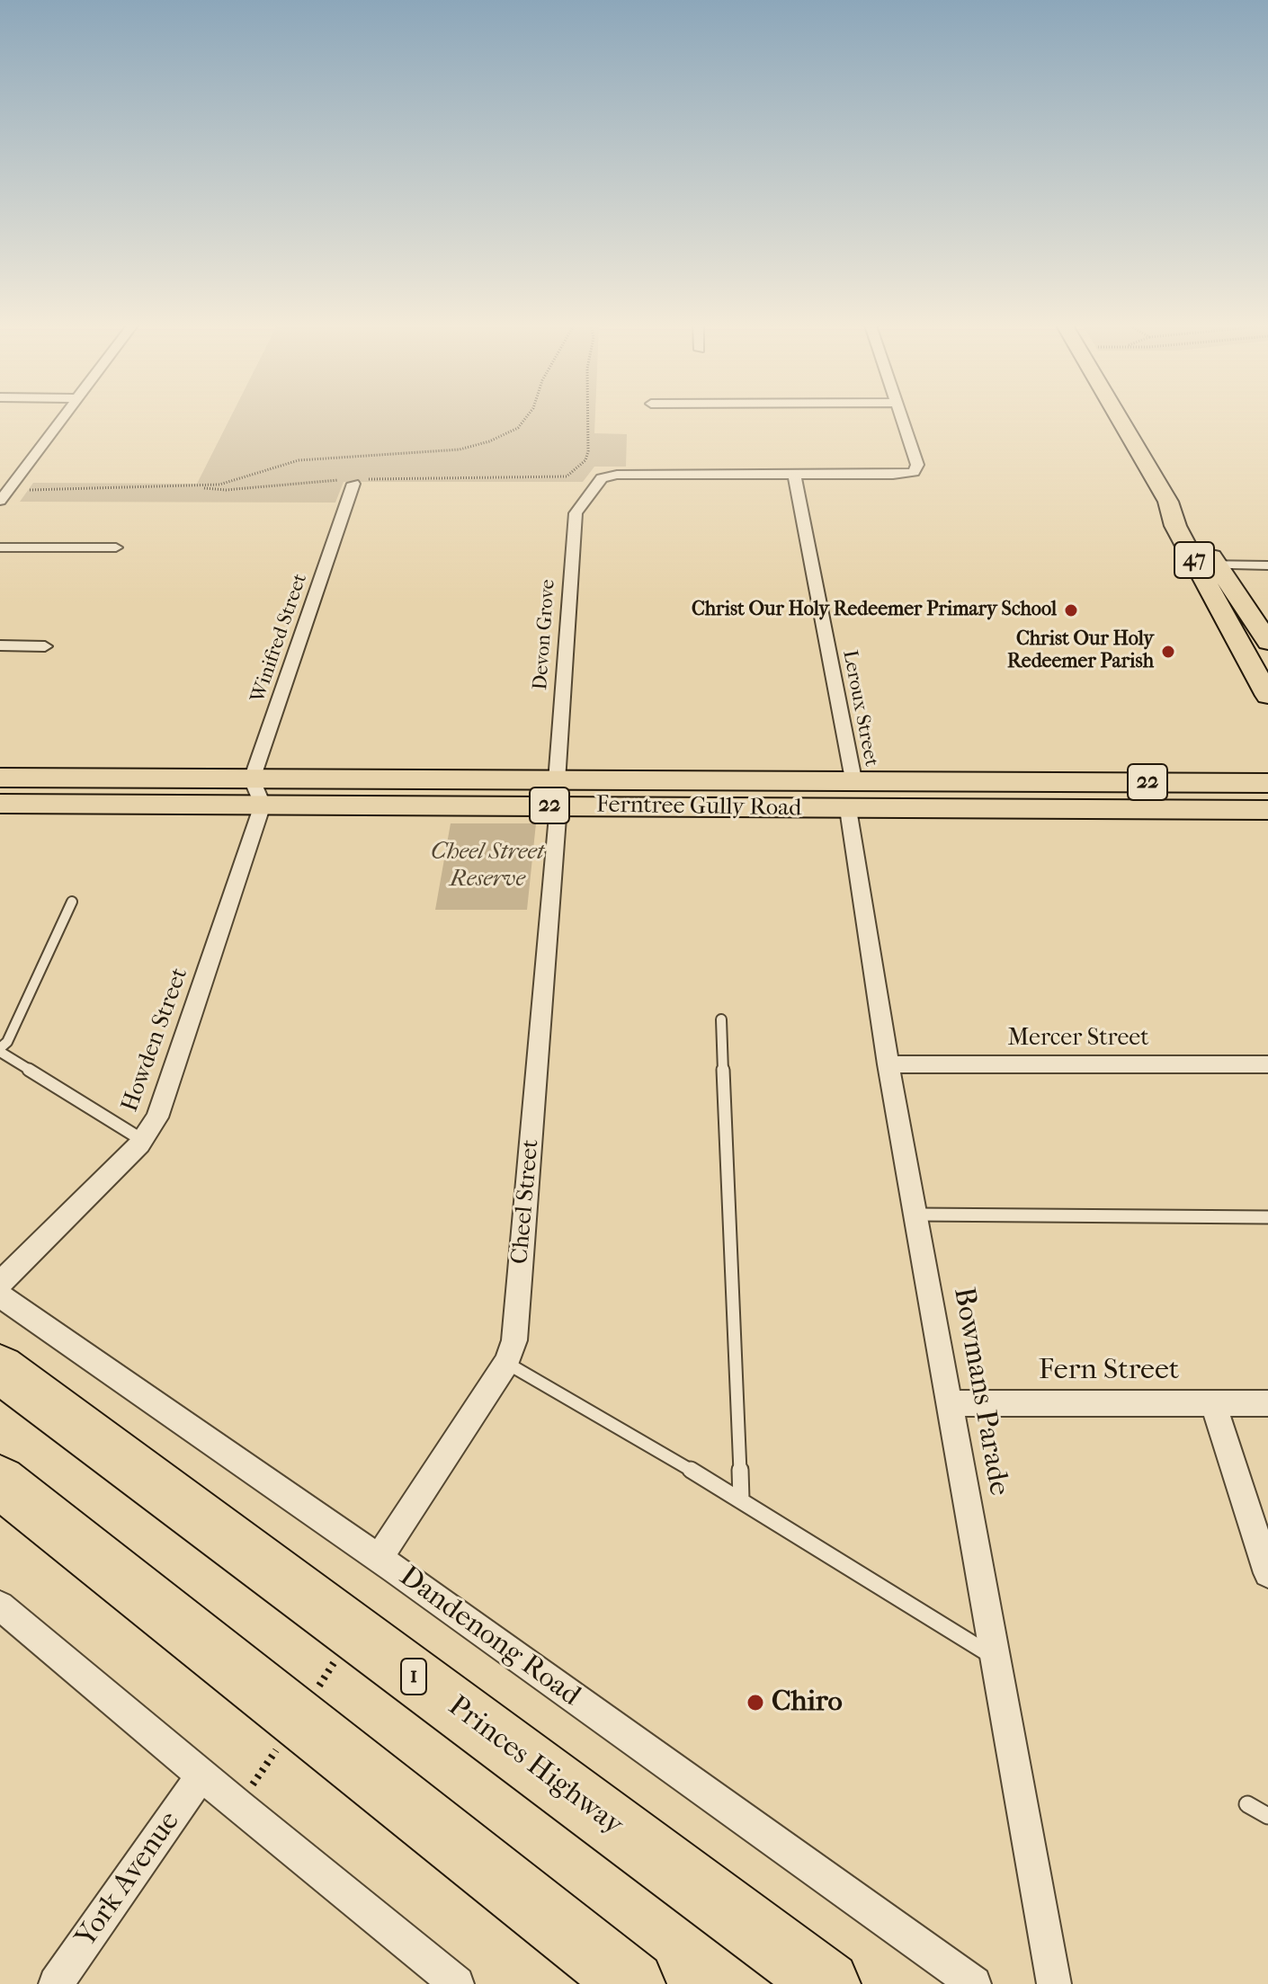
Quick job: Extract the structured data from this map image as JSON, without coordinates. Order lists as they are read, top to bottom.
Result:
{
  "streets": {
    "highway": ["1", "Princes Highway"],
    "main road": ["47", "22", "Ferntree Gully Road"],
    "street": [
      "Devon Grove",
      "Winifred Street",
      "Leroux Street",
      "Mercer Street",
      "Howden Street",
      "Cheel Street",
      "Fern Street",
      "Bowmans Parade",
      "Dandenong Road",
      "York Avenue"
    ]
  },
  "crossings": [
    ["Devon Grove", "Leroux Street"],
    ["Devon Grove", "Ferntree Gully Road"],
    ["Devon Grove", "Cheel Street"],
    ["Winifred Street", "Ferntree Gully Road"],
    ["Winifred Street", "Howden Street"],
    ["Leroux Street", "Ferntree Gully Road"],
    ["Ferntree Gully Road", "Howden Street"],
    ["Ferntree Gully Road", "Cheel Street"],
    ["Ferntree Gully Road", "Bowmans Parade"],
    ["Mercer Street", "Bowmans Parade"],
    ["Cheel Street", "Dandenong Road"],
    ["Fern Street", "Bowmans Parade"]
  ],
  "parks": ["Cheel Street Reserve"],
  "places": ["Christ Our Holy Redeemer Primary School", "Christ Our Holy Redeemer Parish", "Chiro"]
}
